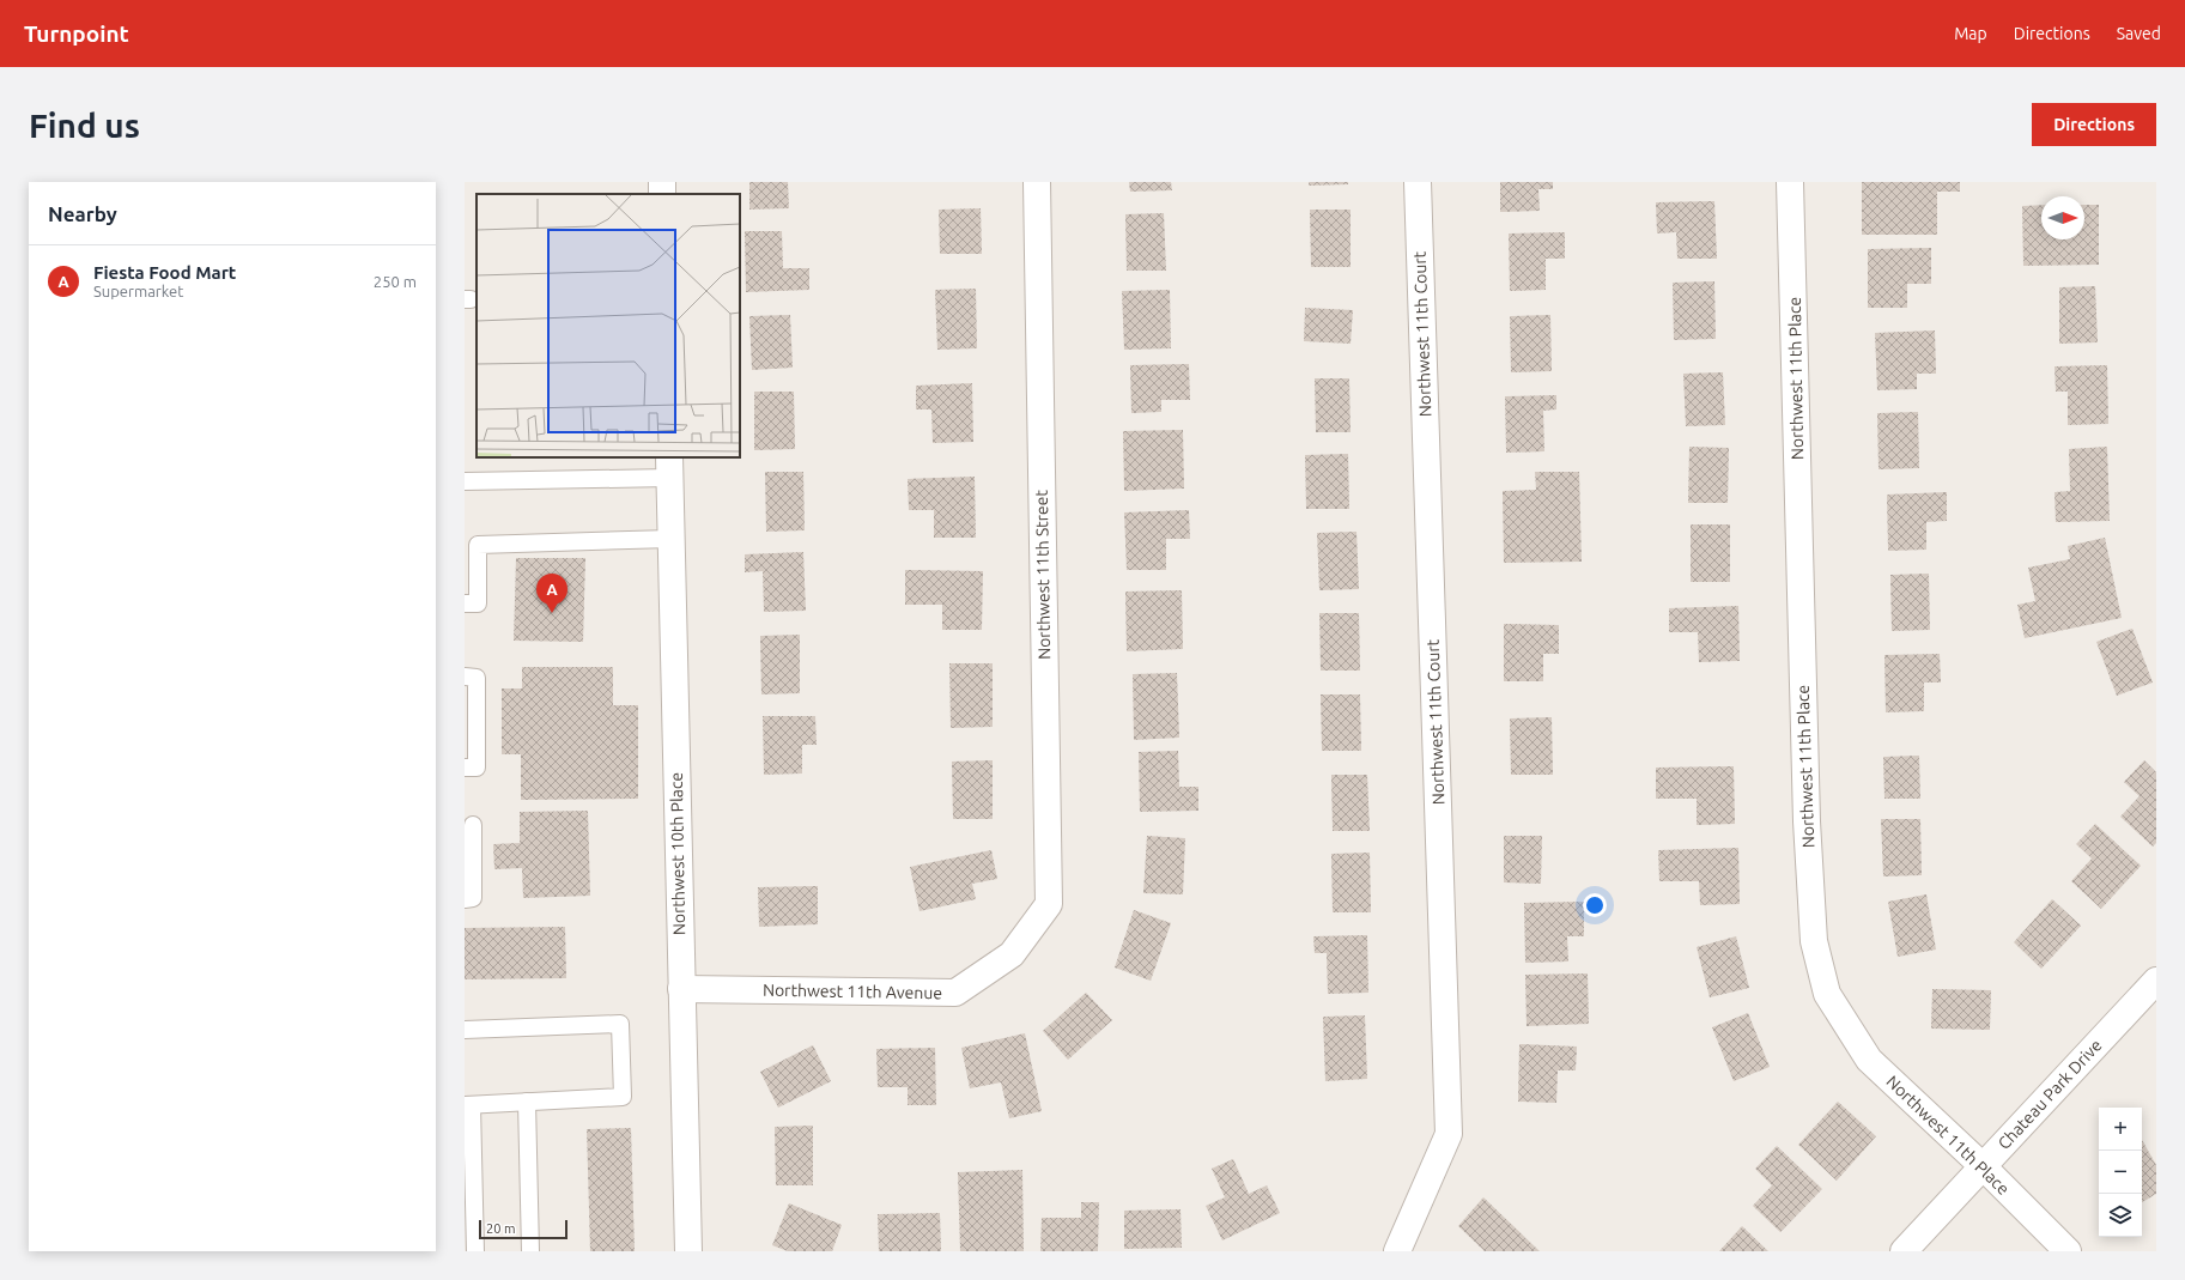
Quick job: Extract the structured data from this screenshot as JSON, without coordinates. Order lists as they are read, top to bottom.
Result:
{
  "streets": {
    "street": [
      "Northwest 11th Court",
      "Northwest 11th Place",
      "Northwest 11th Street",
      "Northwest 10th Place",
      "Northwest 11th Avenue",
      "Chateau Park Drive"
    ]
  },
  "crossings": [
    ["Northwest 11th Place", "Chateau Park Drive"],
    ["Northwest 11th Street", "Northwest 11th Avenue"],
    ["Northwest 10th Place", "Northwest 11th Avenue"]
  ],
  "scale_bar": "20 m",
  "north": "right",
  "page": {
    "header": "Turnpoint",
    "nav": ["Map", "Directions", "Saved"],
    "buttons": "Directions",
    "title": "Find us",
    "heading": "Nearby",
    "list": [
      {
        "mark": "A",
        "name": "Fiesta Food Mart",
        "note": "Supermarket",
        "value": "250 m"
      }
    ],
    "pins": "A",
    "map_buttons": ["+", "−"],
    "scale": "20 m"
  }
}
